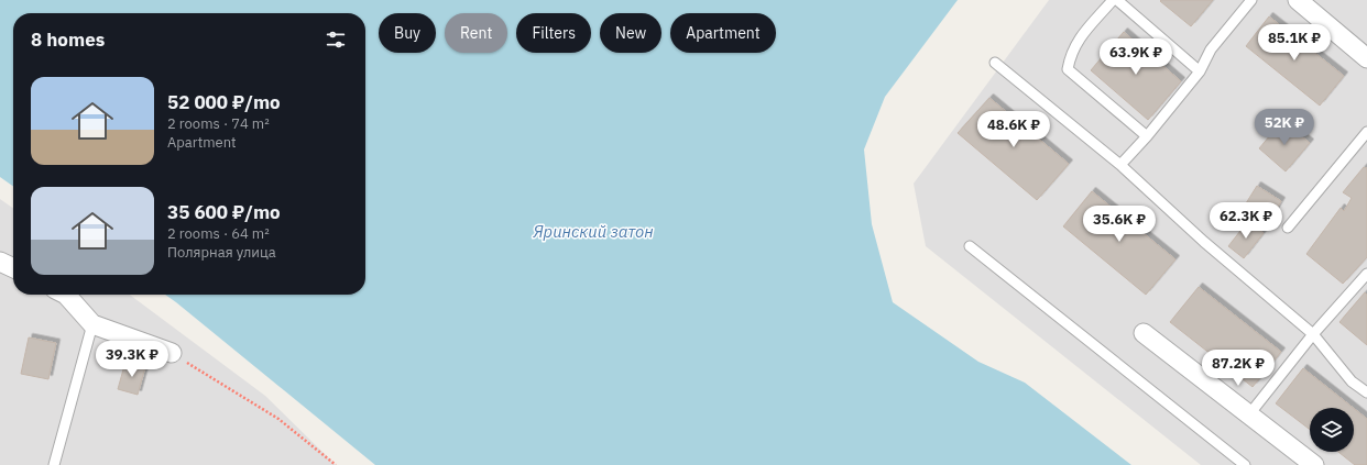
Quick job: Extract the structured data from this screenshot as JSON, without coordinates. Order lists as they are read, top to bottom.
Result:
{
  "water": ["Яринский затон"],
  "page": {
    "chip": [
      "Buy",
      "Rent",
      "Filters",
      "New",
      "Apartment"
    ],
    "heading": "8 homes",
    "price": [
      "85.1K ₽",
      "63.9K ₽",
      "52K ₽",
      "48.6K ₽",
      "62.3K ₽",
      "35.6K ₽",
      "39.3K ₽",
      "87.2K ₽"
    ],
    "list": [
      {
        "name": "52 000 ₽/mo",
        "note": "2 rooms · 74 m² · Apartment"
      },
      {
        "name": "35 600 ₽/mo",
        "note": "2 rooms · 64 m² · Полярная улица"
      }
    ]
  }
}
